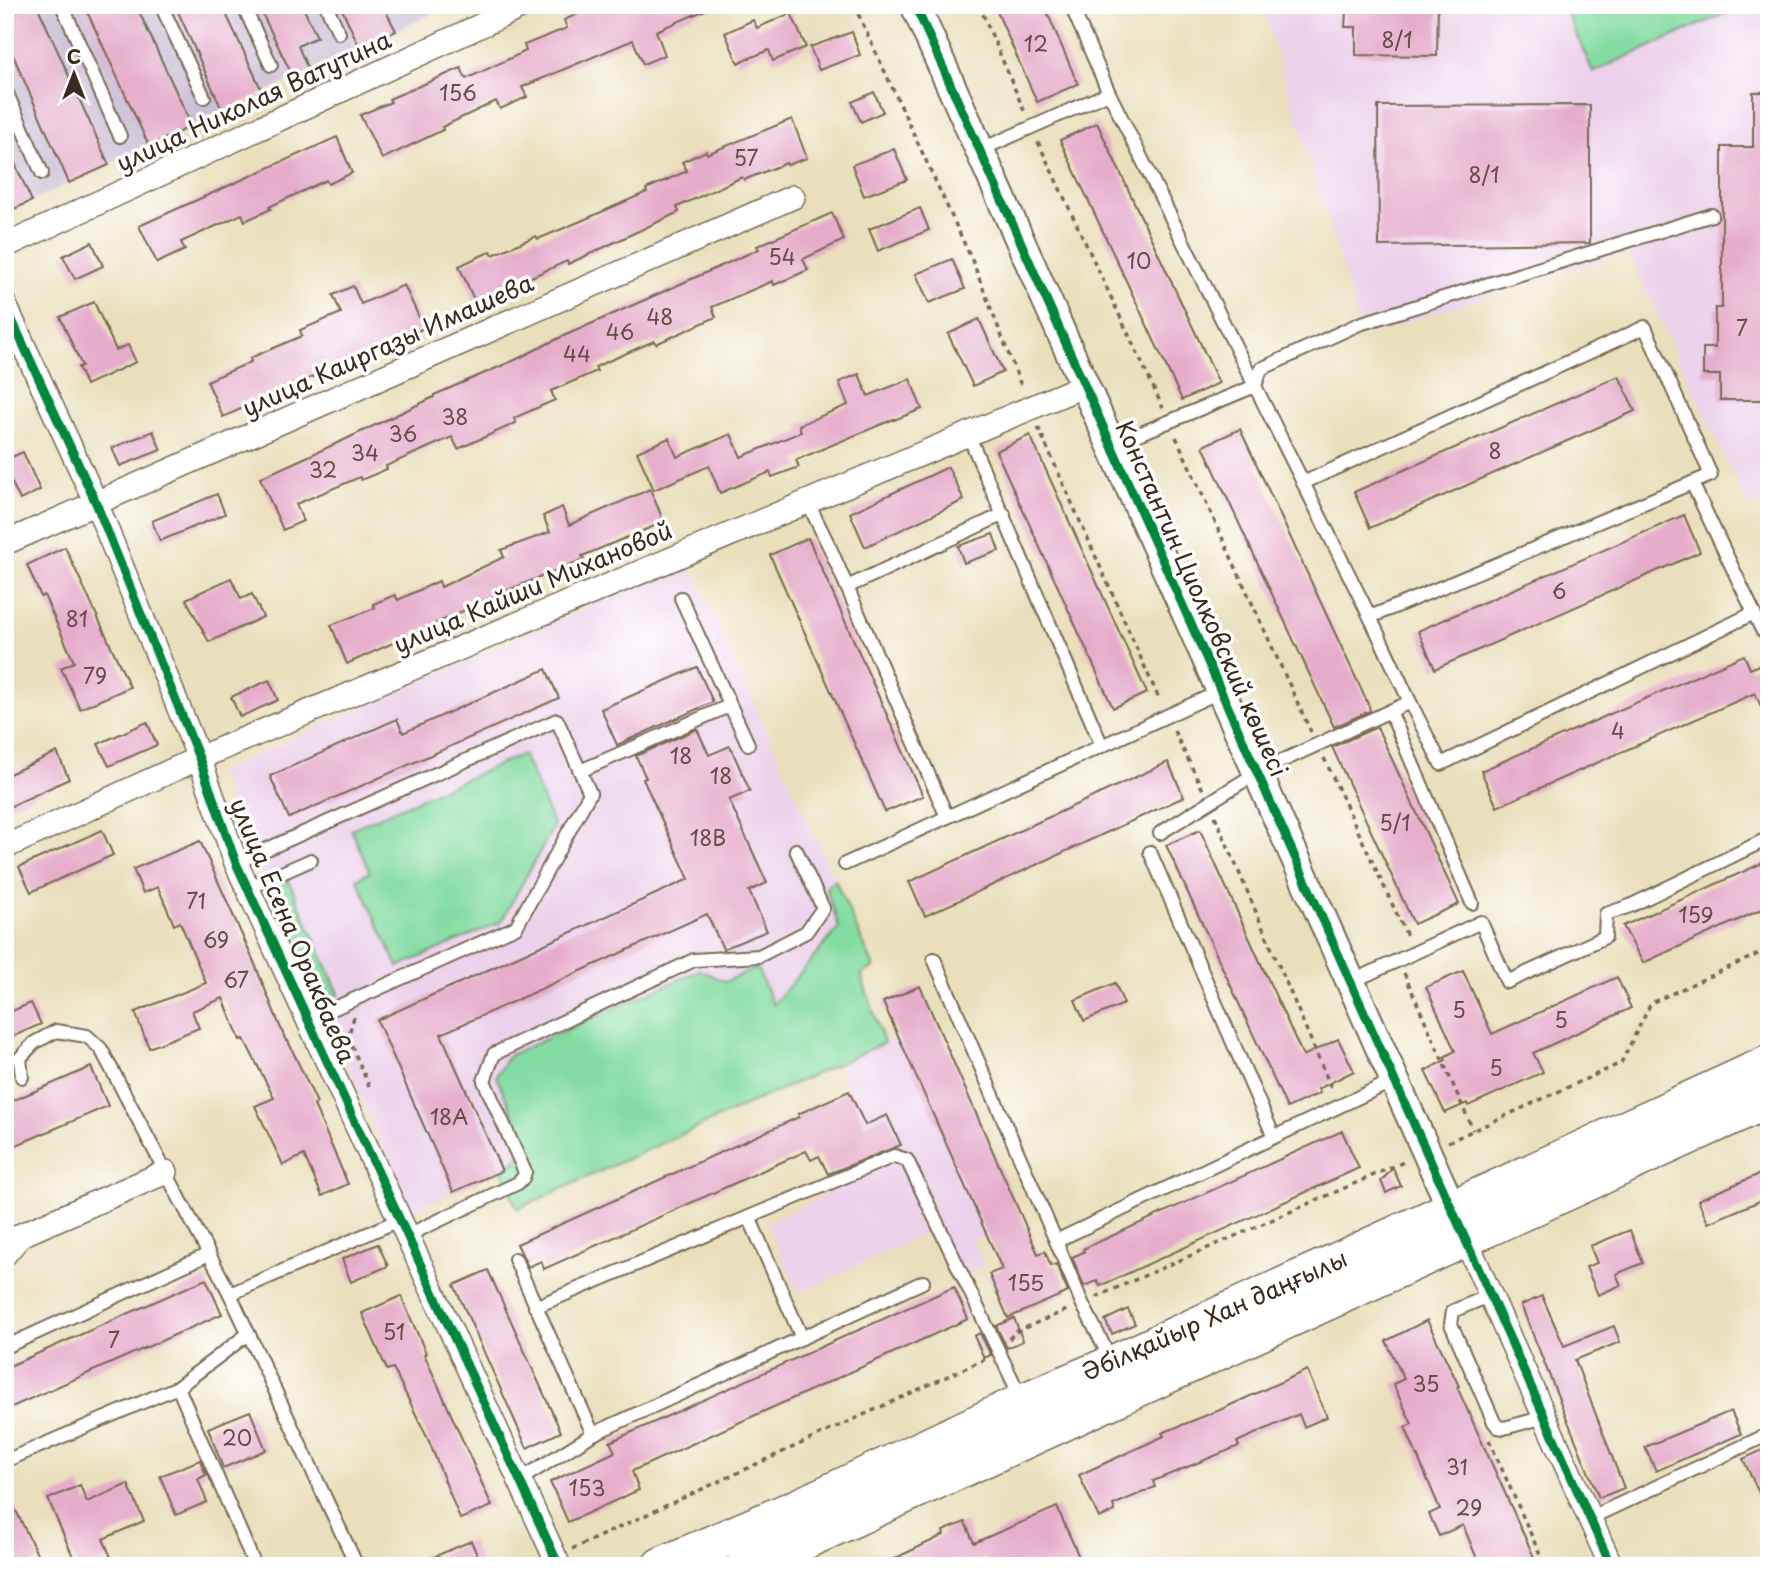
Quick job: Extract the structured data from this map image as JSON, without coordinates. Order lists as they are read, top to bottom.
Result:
{
  "streets": {
    "main road": ["Әбілқайыр Хан даңғылы"],
    "street": [
      "улица Николая Ватутина",
      "улица Каиргазы Имашева",
      "улица Кайши Михановой",
      "Константин Циолковский көшесі",
      "улица Есена Оракбаева"
    ]
  },
  "crossings": [
    ["улица Каиргазы Имашева", "улица Есена Оракбаева"],
    ["улица Кайши Михановой", "Константин Циолковский көшесі"],
    ["улица Кайши Михановой", "улица Есена Оракбаева"],
    ["Константин Циолковский көшесі", "Әбілқайыр Хан даңғылы"]
  ],
  "house_numbers": [
    "8/1",
    "12",
    "156",
    "57",
    "8/1",
    "54",
    "10",
    "48",
    "7",
    "46",
    "44",
    "38",
    "36",
    "8",
    "34",
    "32",
    "6",
    "81",
    "79",
    "4",
    "18",
    "18",
    "5/1",
    "18В",
    "71",
    "159",
    "69",
    "67",
    "5",
    "5",
    "5",
    "18А",
    "155",
    "51",
    "7",
    "35",
    "20",
    "31",
    "153",
    "29"
  ],
  "north": "top"
}
